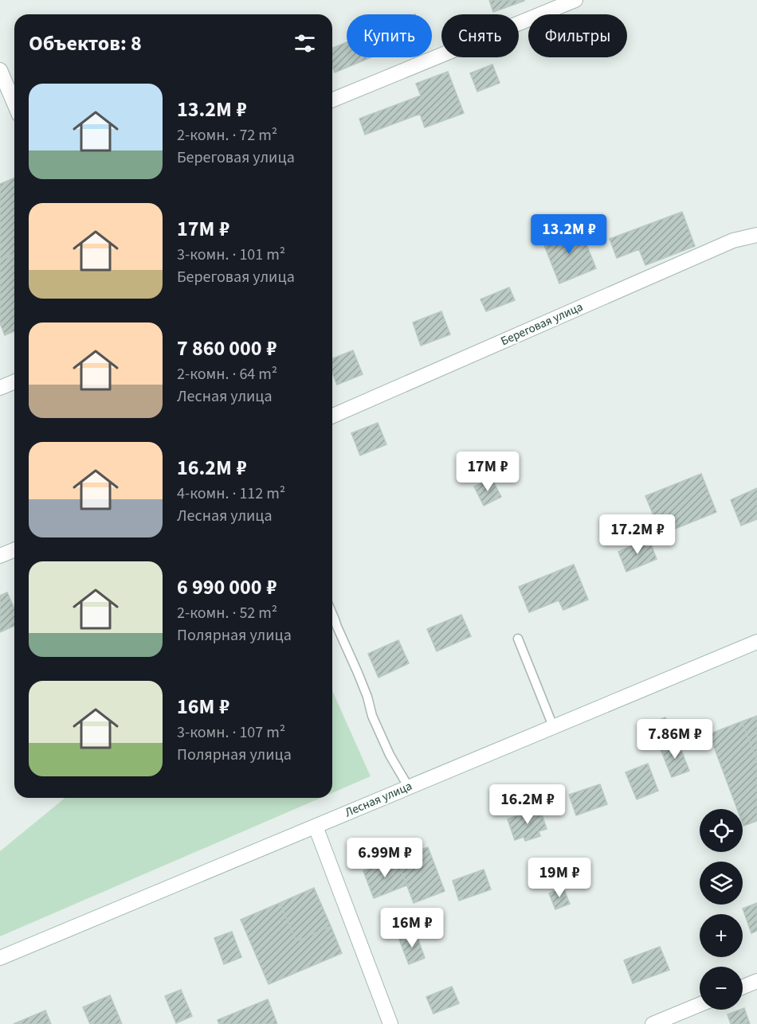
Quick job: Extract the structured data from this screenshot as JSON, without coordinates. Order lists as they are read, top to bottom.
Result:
{
  "streets": {
    "street": ["Береговая улица", "Лесная улица"]
  },
  "page": {
    "chip": ["Купить", "Снять", "Фильтры"],
    "heading": "Объектов: 8",
    "list": [
      {
        "name": "13.2M ₽",
        "note": "2-комн. · 72 m² · Береговая улица"
      },
      {
        "name": "17M ₽",
        "note": "3-комн. · 101 m² · Береговая улица"
      },
      {
        "name": "7 860 000 ₽",
        "note": "2-комн. · 64 m² · Лесная улица"
      },
      {
        "name": "16.2M ₽",
        "note": "4-комн. · 112 m² · Лесная улица"
      },
      {
        "name": "6 990 000 ₽",
        "note": "2-комн. · 52 m² · Полярная улица"
      },
      {
        "name": "16M ₽",
        "note": "3-комн. · 107 m² · Полярная улица"
      }
    ],
    "price": [
      "13.2M ₽",
      "17M ₽",
      "17.2M ₽",
      "7.86M ₽",
      "16.2M ₽",
      "6.99M ₽",
      "19M ₽",
      "16M ₽"
    ],
    "map_buttons": ["+", "−"]
  }
}
